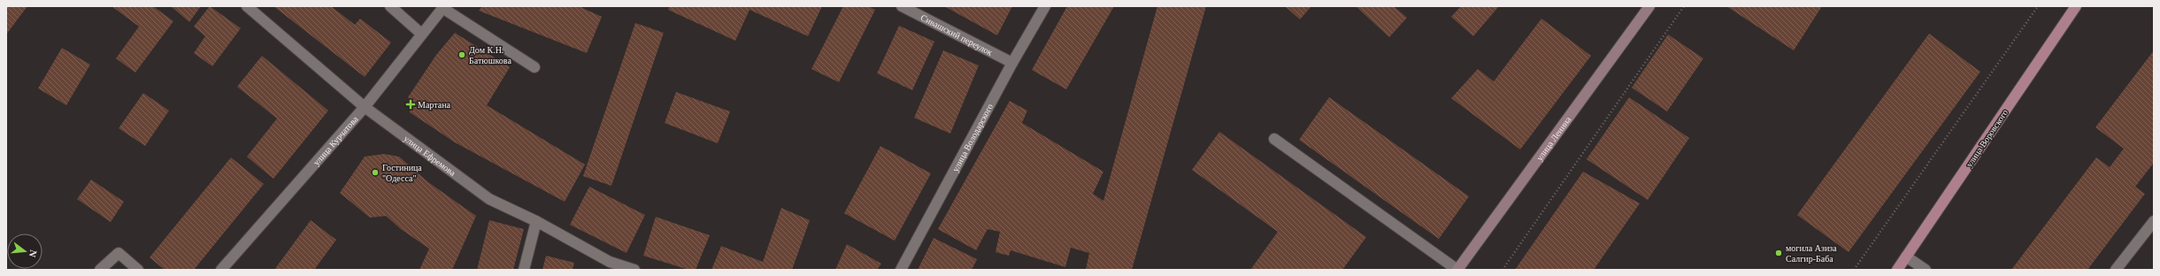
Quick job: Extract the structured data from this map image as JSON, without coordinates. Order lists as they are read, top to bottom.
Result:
{
  "streets": {
    "main road": ["улица Ленина", "улица Воровского"],
    "street": [
      "Сивашский переулок",
      "улица Володарского",
      "улица Курчатова",
      "улица Ефремова"
    ]
  },
  "crossings": [
    ["Сивашский переулок", "улица Володарского"],
    ["улица Курчатова", "улица Ефремова"]
  ],
  "places": {
    "other": ["Дом К.Н. Батюшкова", "Гостиница \"Одесса\"", "могила Азиза Салгир-Баба"],
    "health": ["Мартана"]
  },
  "north": "right"
}
